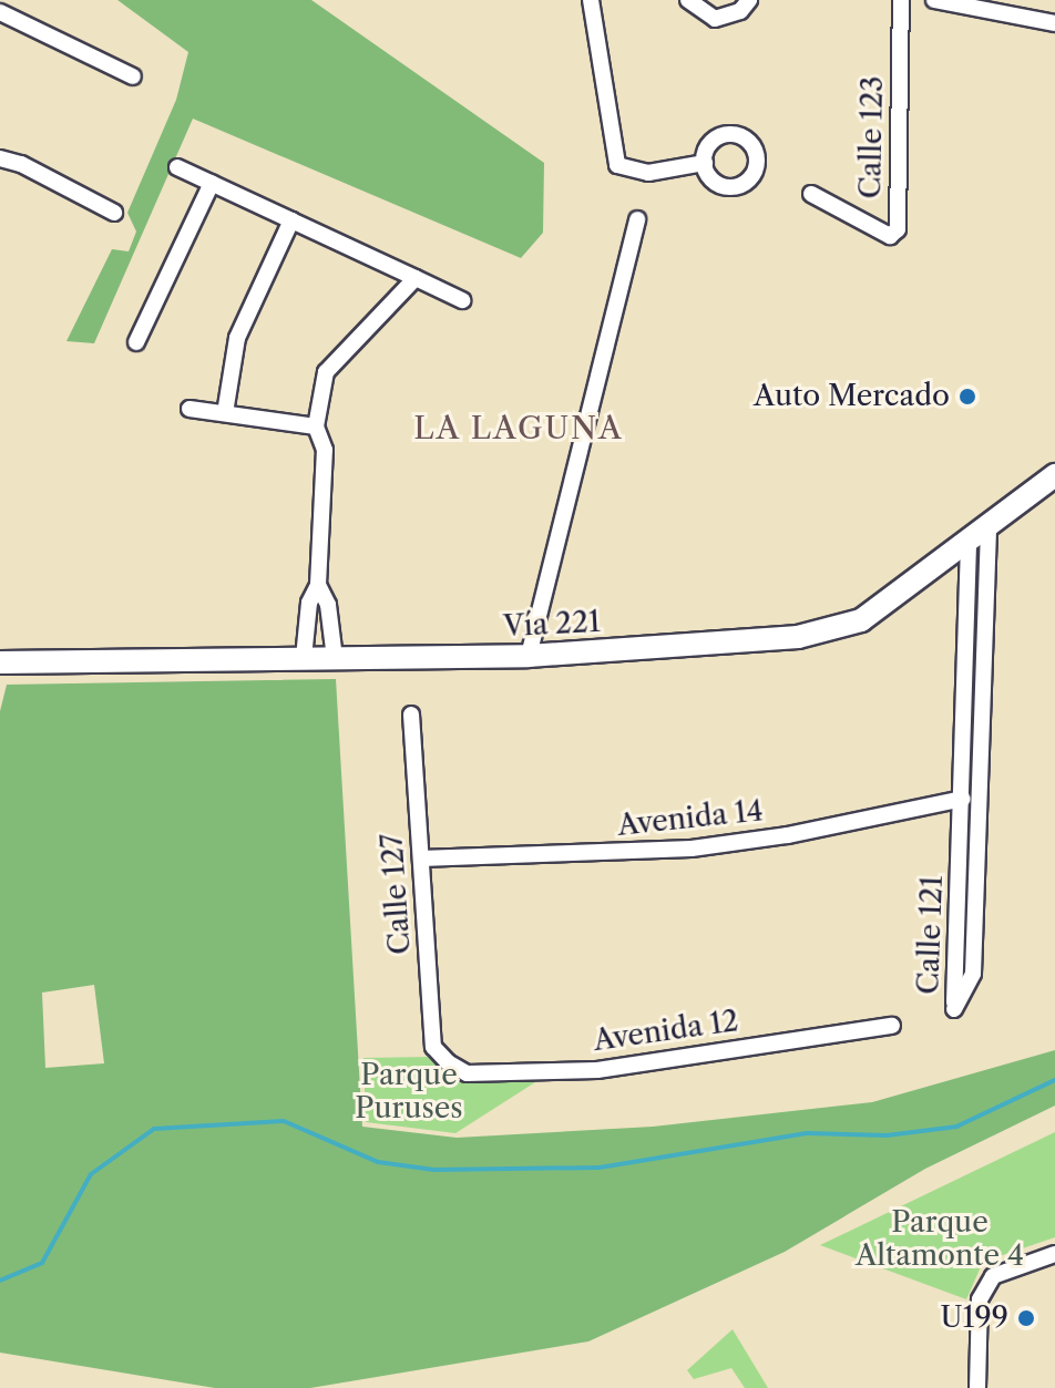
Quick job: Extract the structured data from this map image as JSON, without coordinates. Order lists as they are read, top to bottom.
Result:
{
  "streets": {
    "main road": ["Vía 221"],
    "street": [
      "Calle 123",
      "Avenida 14",
      "Calle 127",
      "Calle 121",
      "Avenida 12"
    ]
  },
  "crossings": [
    ["Vía 221", "Calle 121"],
    ["Avenida 14", "Calle 127"],
    ["Avenida 14", "Calle 121"],
    ["Calle 127", "Avenida 12"]
  ],
  "districts": ["LA LAGUNA"],
  "parks": ["Parque Puruses", "Parque Altamonte 4"],
  "places": ["Auto Mercado", "U199"]
}
